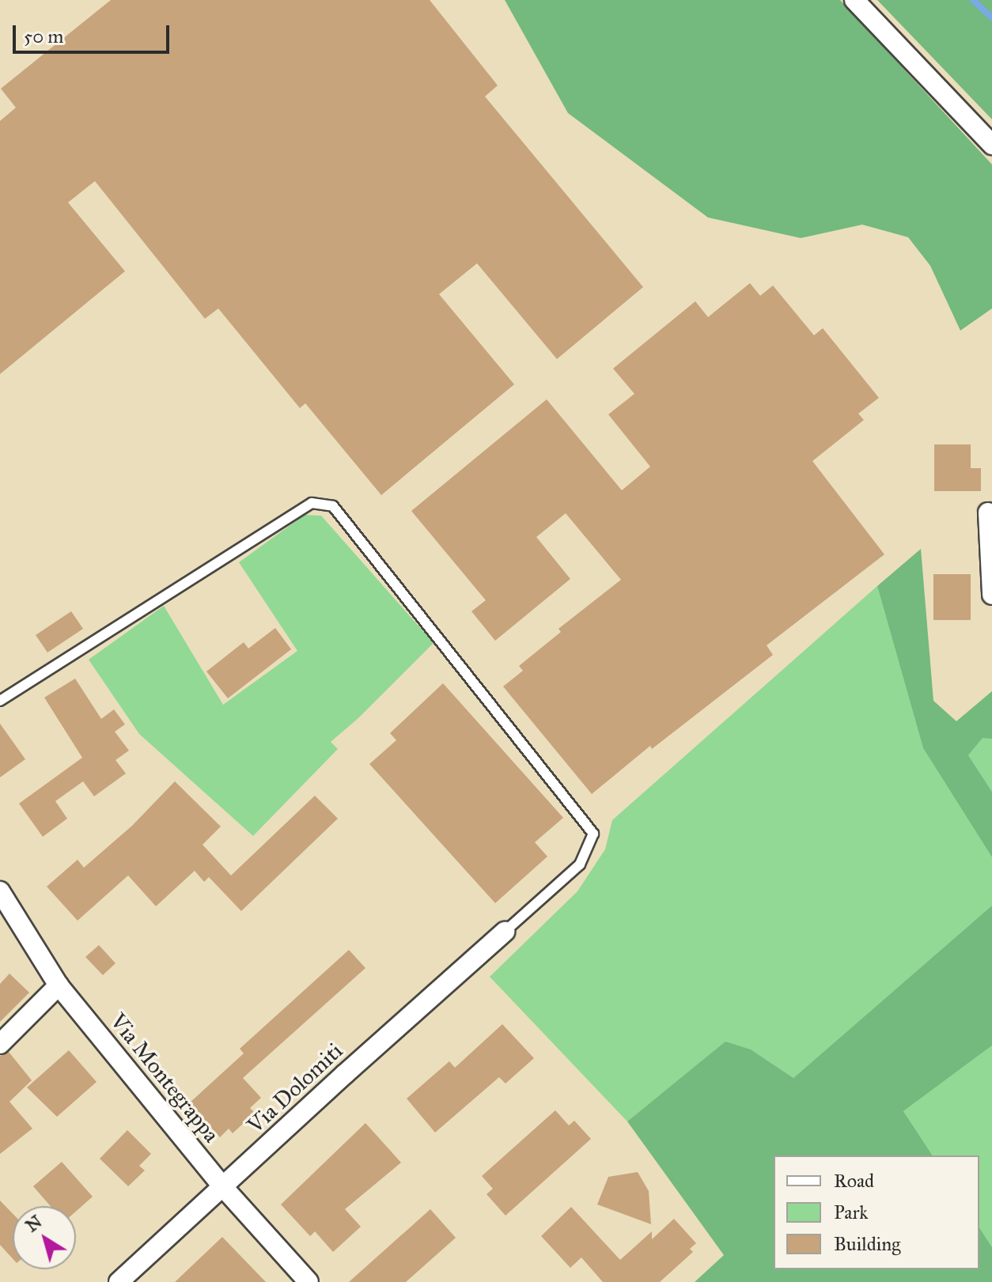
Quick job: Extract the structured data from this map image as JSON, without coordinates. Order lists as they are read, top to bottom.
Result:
{
  "streets": {
    "street": ["Via Montegrappa", "Via Dolomiti"]
  },
  "crossings": [
    ["Via Montegrappa", "Via Dolomiti"]
  ],
  "legend": ["Road", "Park", "Building"],
  "scale_bar": "50 m",
  "north": "top left"
}
